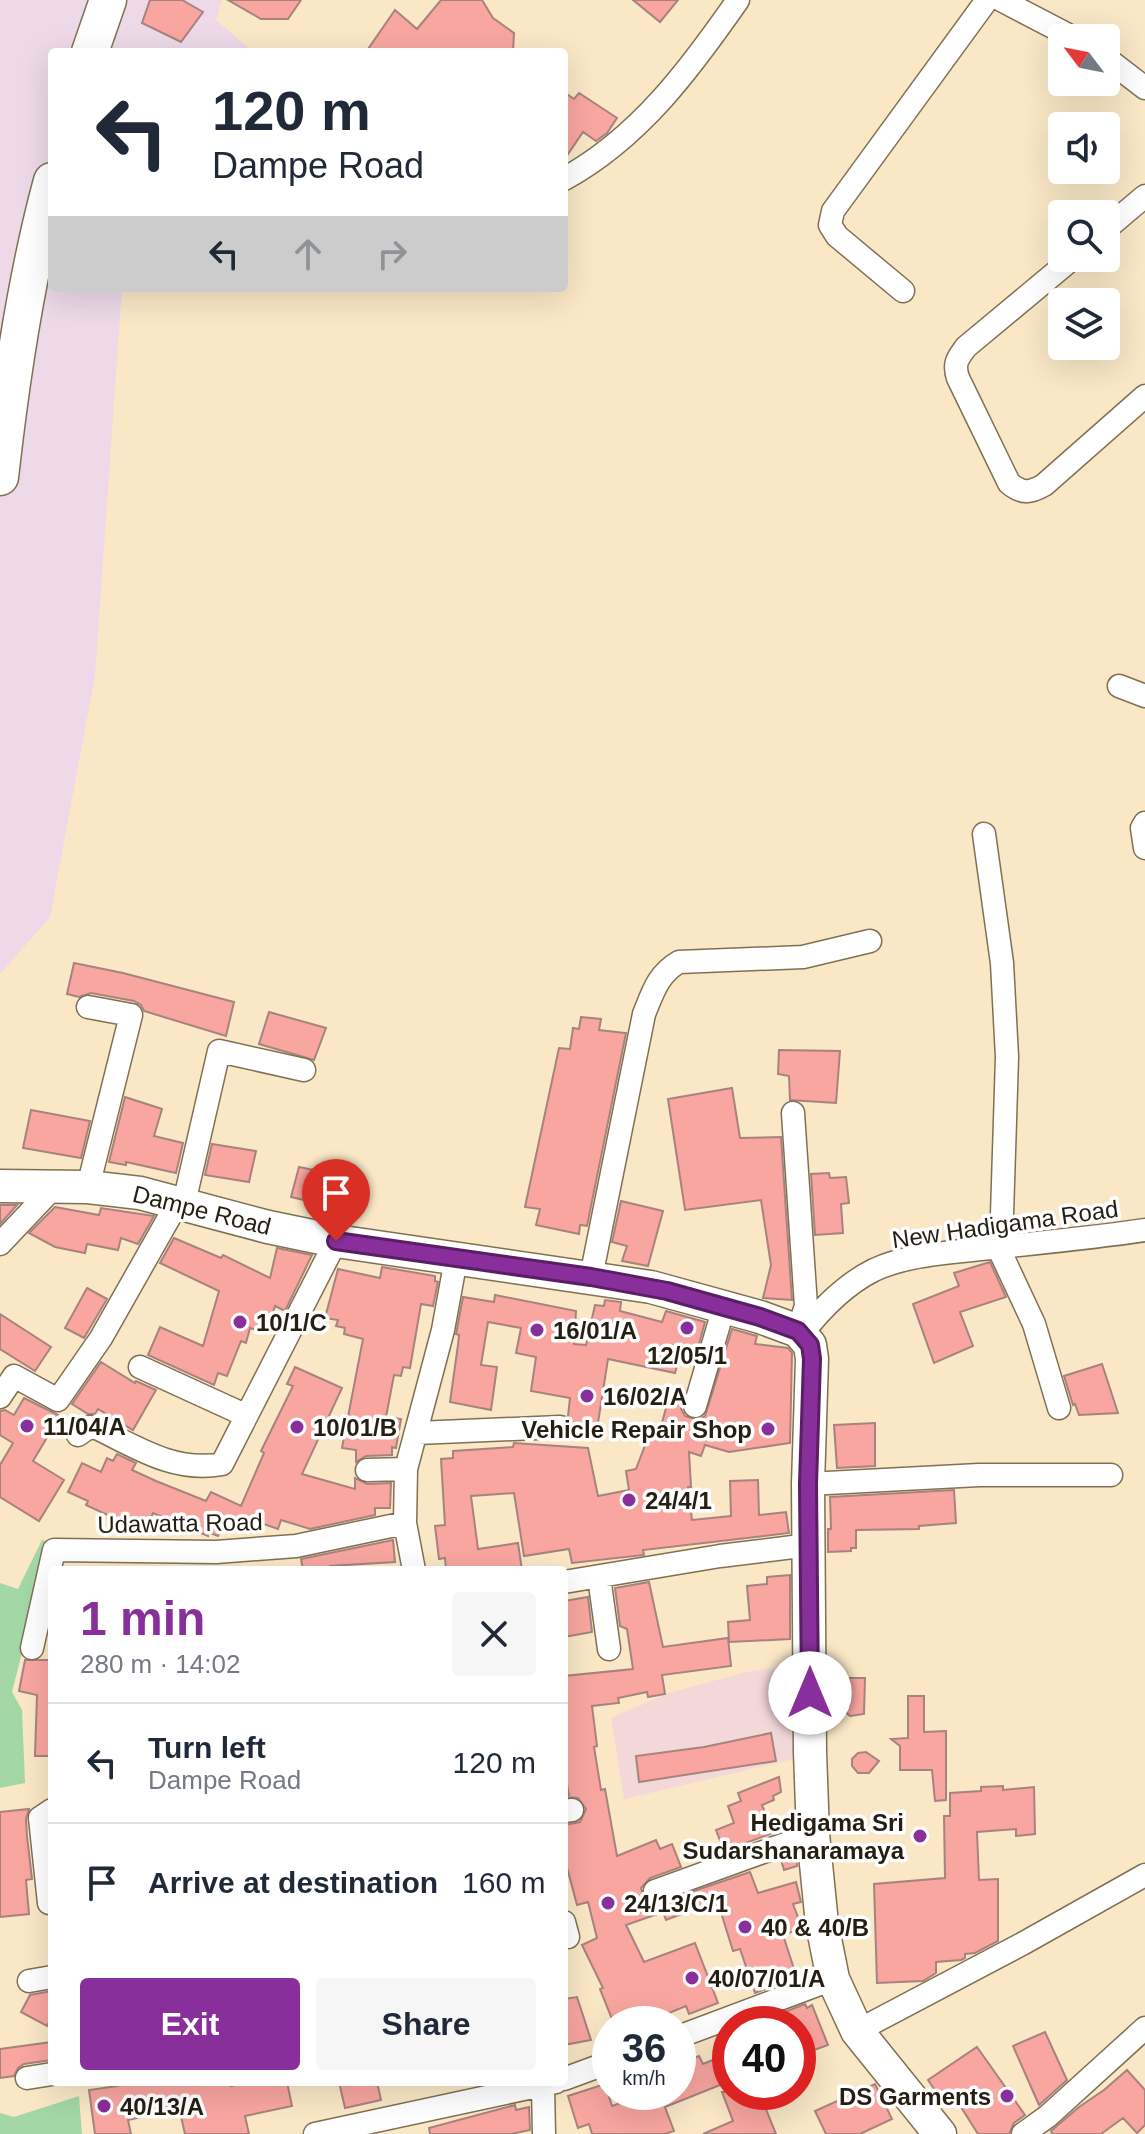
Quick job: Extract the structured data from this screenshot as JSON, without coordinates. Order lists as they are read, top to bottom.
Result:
{
  "streets": {
    "street": ["Dampe Road", "New Hadigama Road", "Udawatta Road"]
  },
  "crossings": [
    ["Dampe Road", "New Hadigama Road"]
  ],
  "places": [
    "10/1/C",
    "12/05/1",
    "16/01/A",
    "16/02/A",
    "11/04/A",
    "10/01/B",
    "Vehicle Repair Shop",
    "24/4/1",
    "Hedigama Sri Sudarshanaramaya",
    "24/13/C/1",
    "40 & 40/B",
    "40/07/01/A",
    "DS Garments",
    "40/13/A"
  ],
  "north": "top left",
  "page": {
    "turn": ["120 m", "Dampe Road"],
    "heading": ["1 min", "280 m · 14:02"],
    "list": [
      {
        "name": "Turn left",
        "note": "Dampe Road",
        "value": "120 m"
      },
      {
        "name": "Arrive at destination",
        "value": "160 m"
      }
    ],
    "buttons": ["Exit", "Share"],
    "speed": "36 km/h",
    "limit": "40"
  }
}
